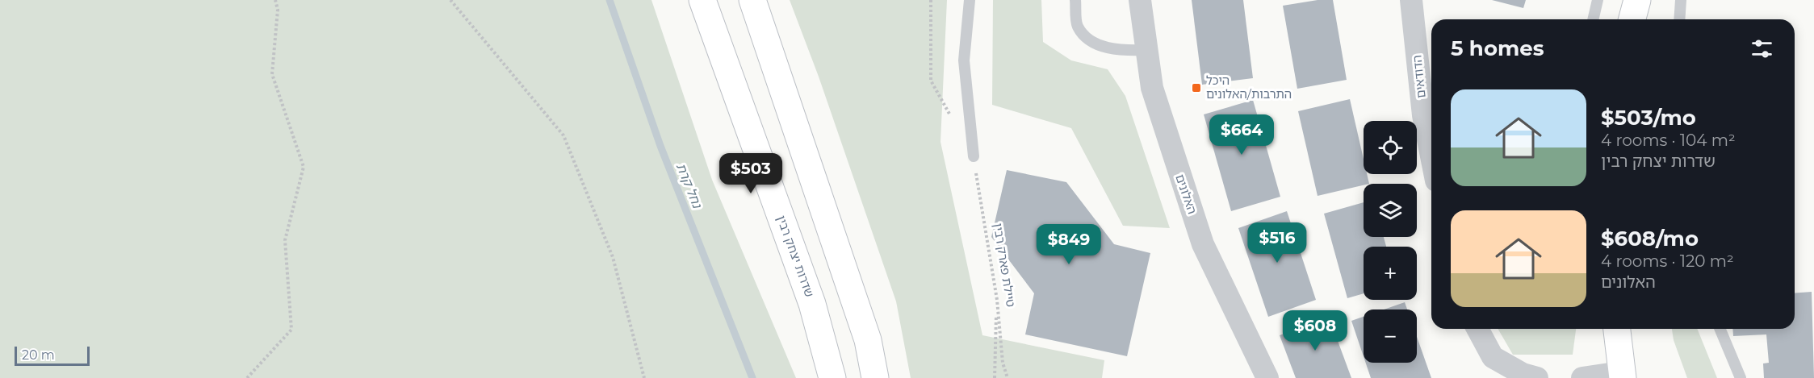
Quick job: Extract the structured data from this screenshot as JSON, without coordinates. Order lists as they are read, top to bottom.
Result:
{
  "streets": {
    "main road": ["שדרות יצחק רבין"],
    "street": ["הדודאים", "האלונים"],
    "path": ["טיילת פארק רבין"]
  },
  "water": ["נחל קרת"],
  "places": {
    "transit": ["היכל התרבות/האלונים"]
  },
  "scale_bar": "20 m",
  "page": {
    "heading": "5 homes",
    "list": [
      {
        "name": "$503/mo",
        "note": "4 rooms · 104 m² · שדרות יצחק רבין"
      },
      {
        "name": "$608/mo",
        "note": "4 rooms · 120 m² · האלונים"
      }
    ],
    "price": [
      "$664",
      "$503",
      "$516",
      "$849",
      "$608"
    ],
    "map_buttons": ["+", "−"],
    "scale": "20 m"
  }
}
